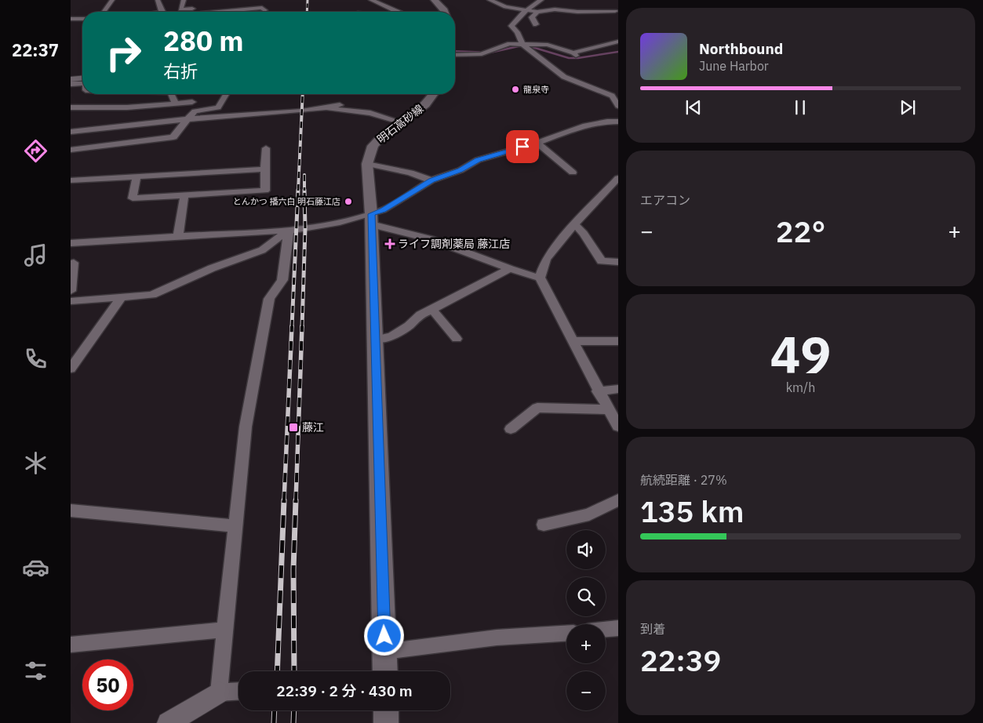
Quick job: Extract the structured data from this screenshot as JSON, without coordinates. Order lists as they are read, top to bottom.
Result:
{
  "streets": {
    "main road": ["明石高砂線"]
  },
  "places": {
    "other": ["龍泉寺", "とんかつ 播六白 明石藤江店"],
    "health": ["ライフ調剤薬局 藤江店"],
    "transit": ["藤江"]
  },
  "page": {
    "tabs": "22:37",
    "turn": ["280 m", "右折"],
    "song": ["Northbound", "June Harbor"],
    "tile": [
      "エアコン",
      ["49", "km/h"],
      ["航続距離 · 27%", "135 km"],
      ["到着", "22:39"]
    ],
    "heat": ["−", "22°", "+"],
    "map_buttons": ["+", "−"],
    "limit": "50",
    "trip": "22:39 · 2 分 · 430 m"
  }
}
